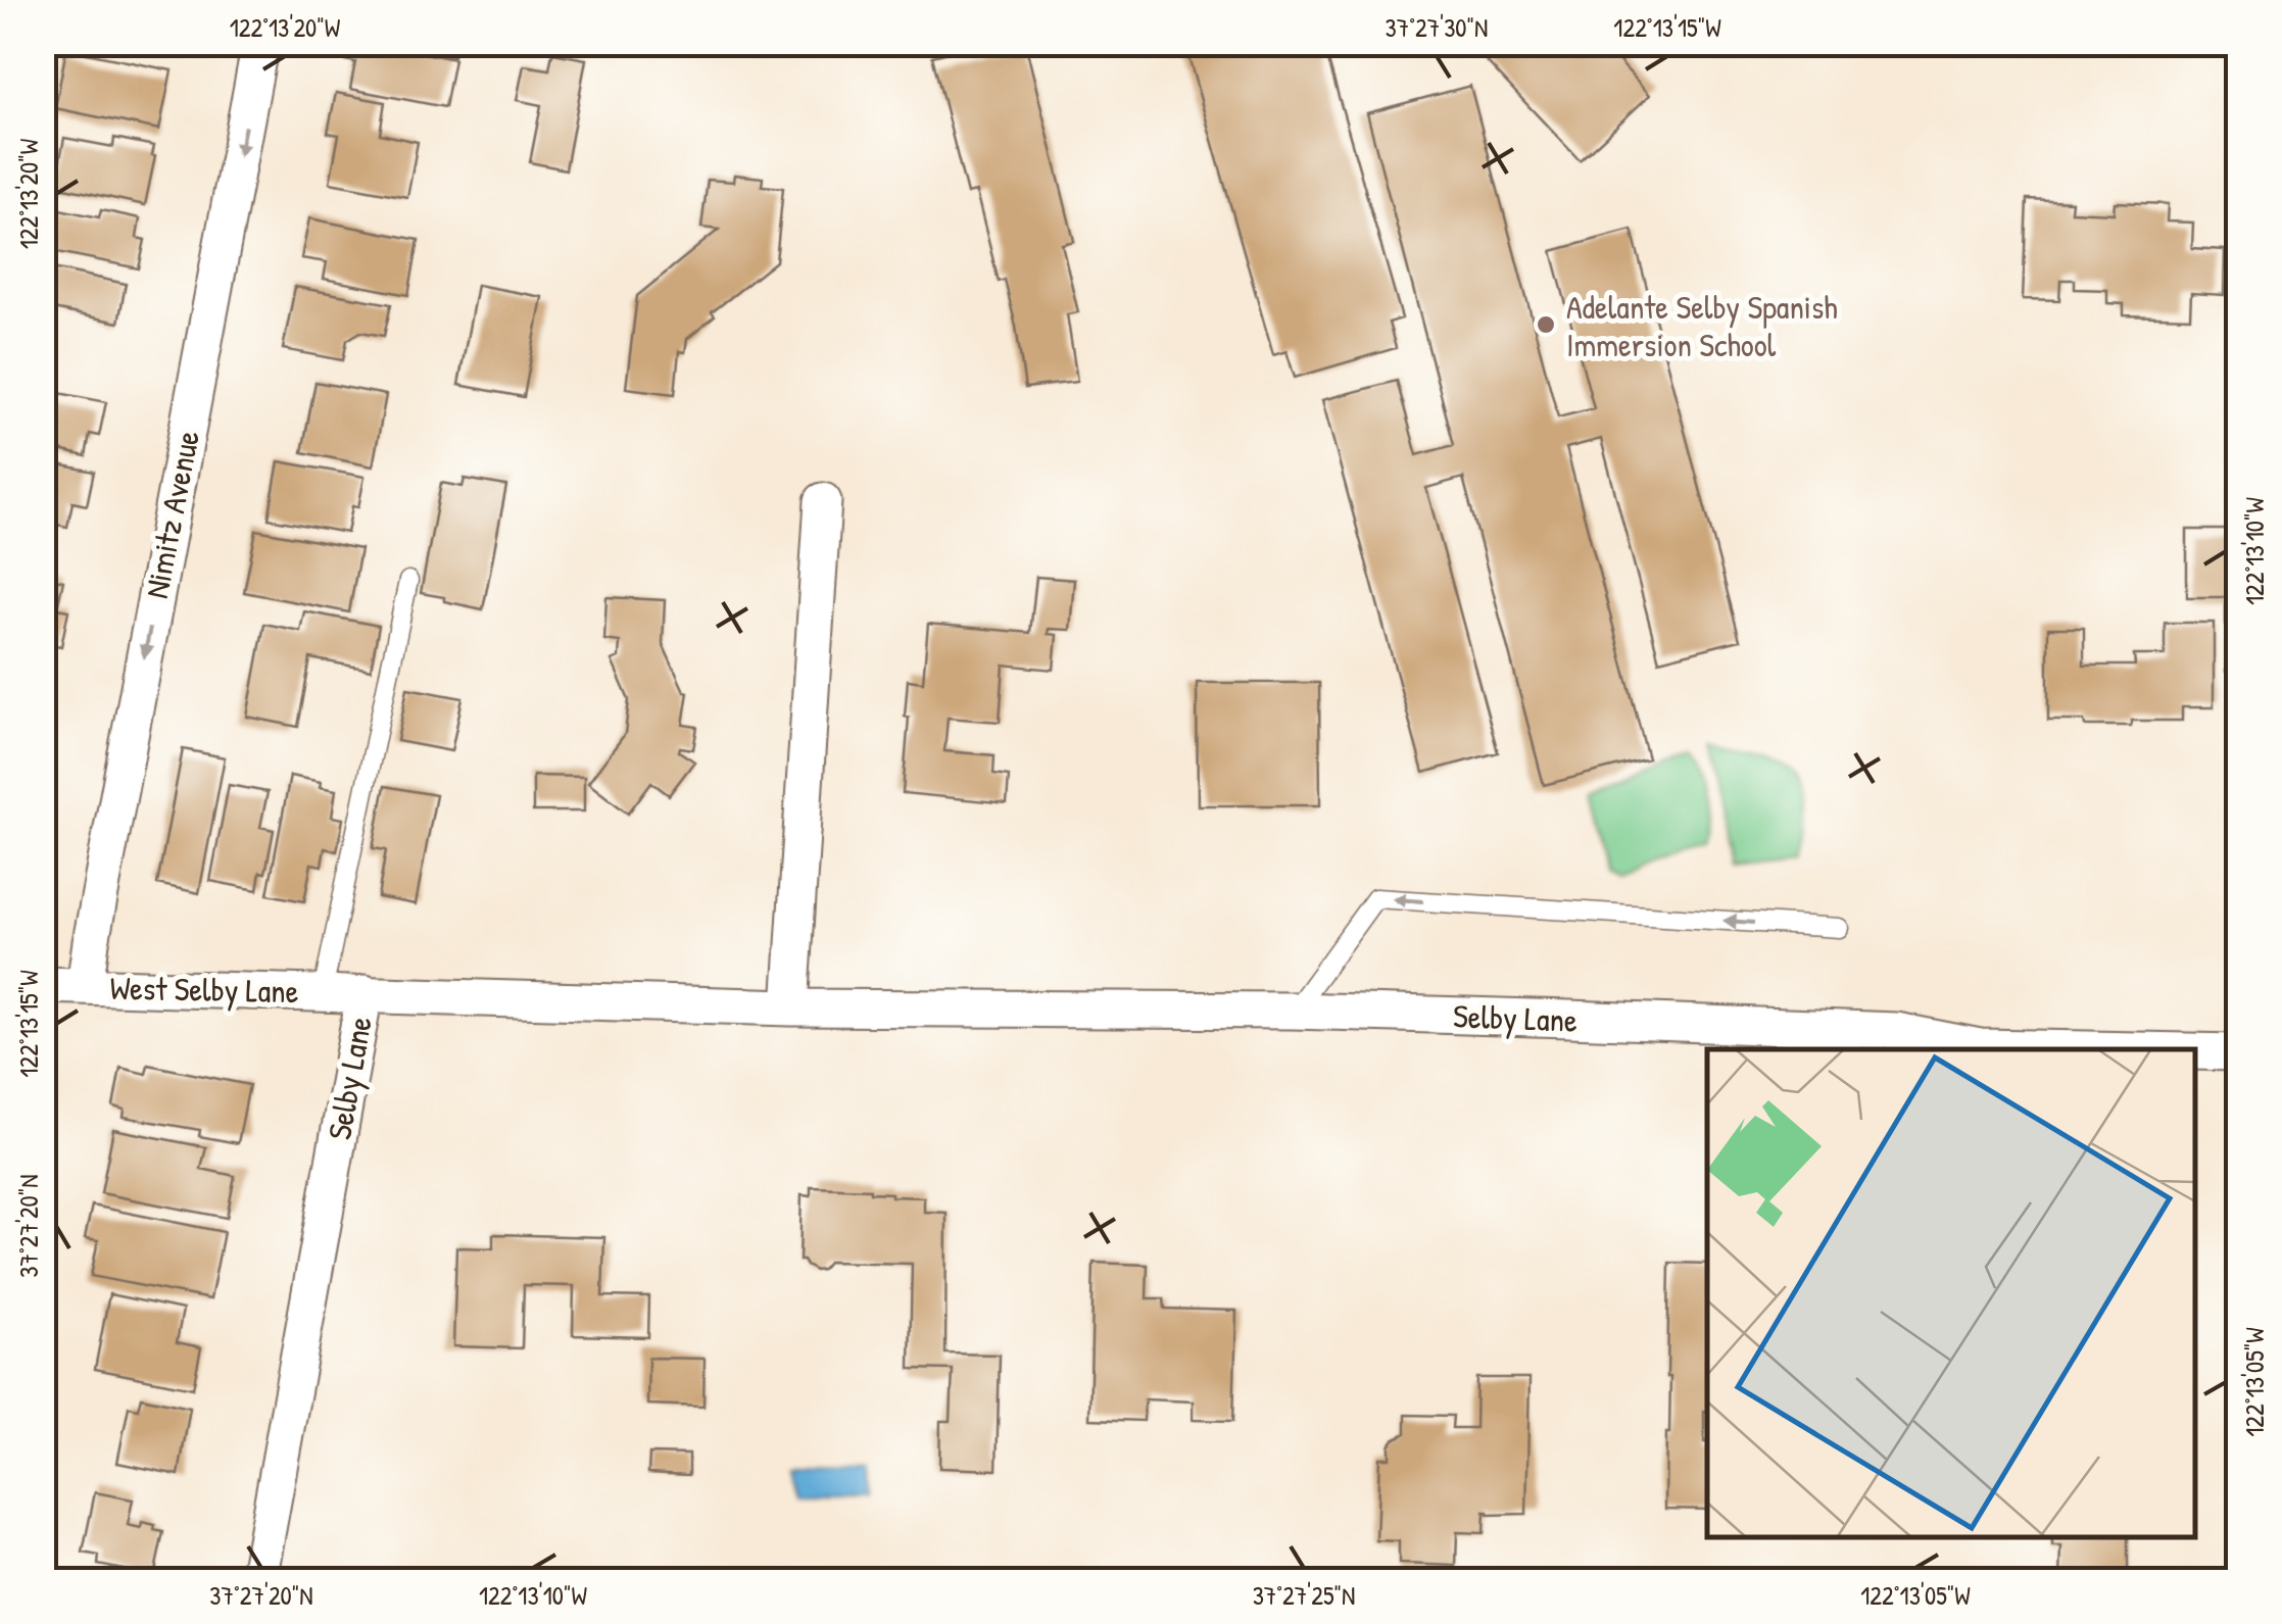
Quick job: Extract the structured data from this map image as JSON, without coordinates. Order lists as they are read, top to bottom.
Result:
{
  "streets": {
    "street": ["Nimitz Avenue", "West Selby Lane", "Selby Lane"]
  },
  "crossings": [
    ["Nimitz Avenue", "West Selby Lane"],
    ["West Selby Lane", "Selby Lane"]
  ],
  "one_way": ["Nimitz Avenue"],
  "places": ["Adelante Selby Spanish Immersion School"],
  "coordinates": [
    "122°13'20\"W",
    "37°27'30\"N",
    "122°13'15\"W",
    "122°13'10\"W",
    "37°27'20\"N",
    "122°13'05\"W",
    "37°27'25\"N"
  ]
}
